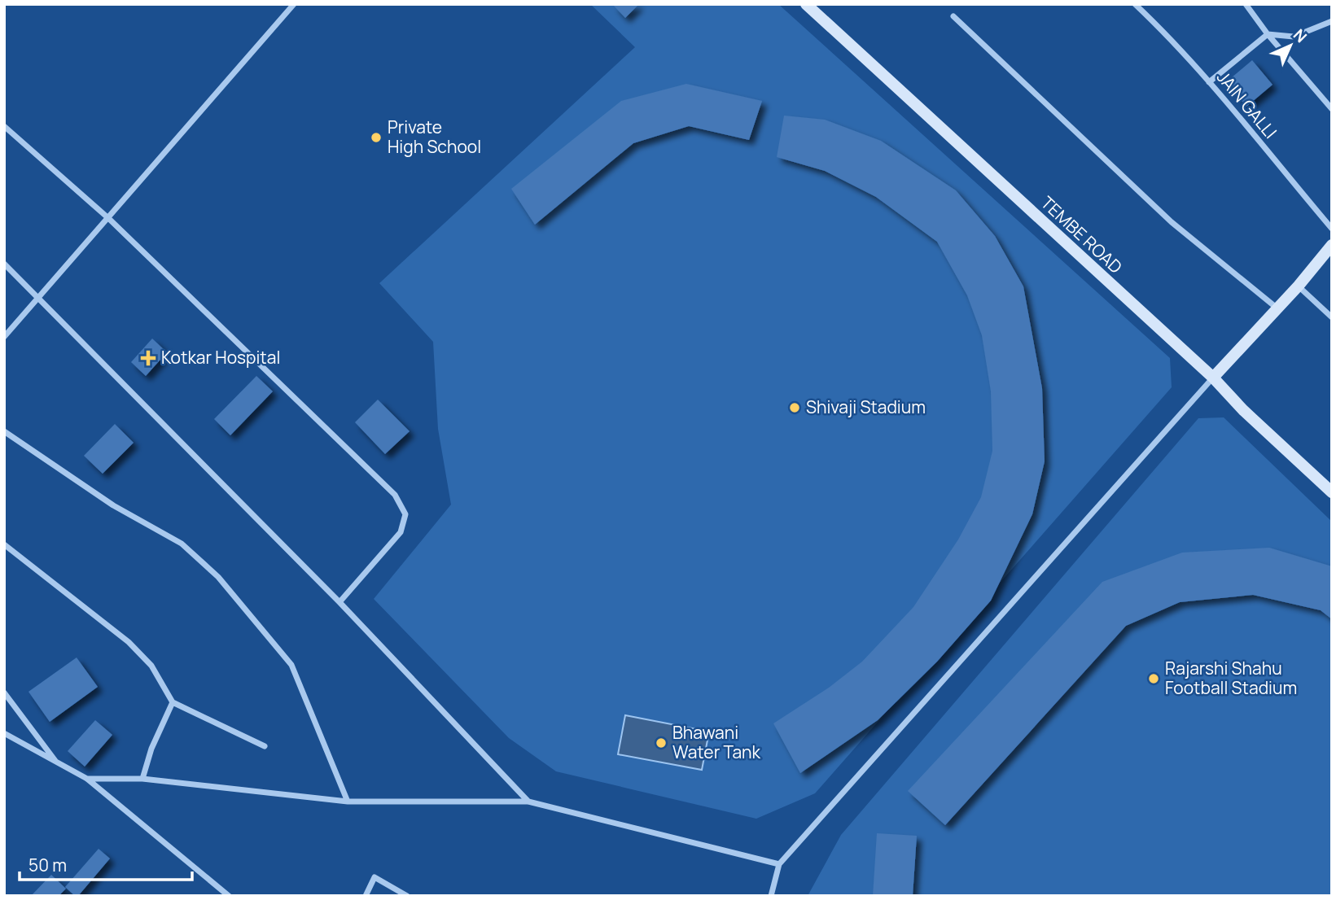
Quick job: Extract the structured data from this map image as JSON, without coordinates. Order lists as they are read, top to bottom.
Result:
{
  "streets": {
    "street": ["JAIN GALLI", "TEMBE ROAD"]
  },
  "places": {
    "other": [
      "Private High School",
      "Shivaji Stadium",
      "Rajarshi Shahu Football Stadium",
      "Bhawani Water Tank"
    ],
    "health": ["Kotkar Hospital"]
  },
  "scale_bar": "50 m",
  "north": "top right"
}
